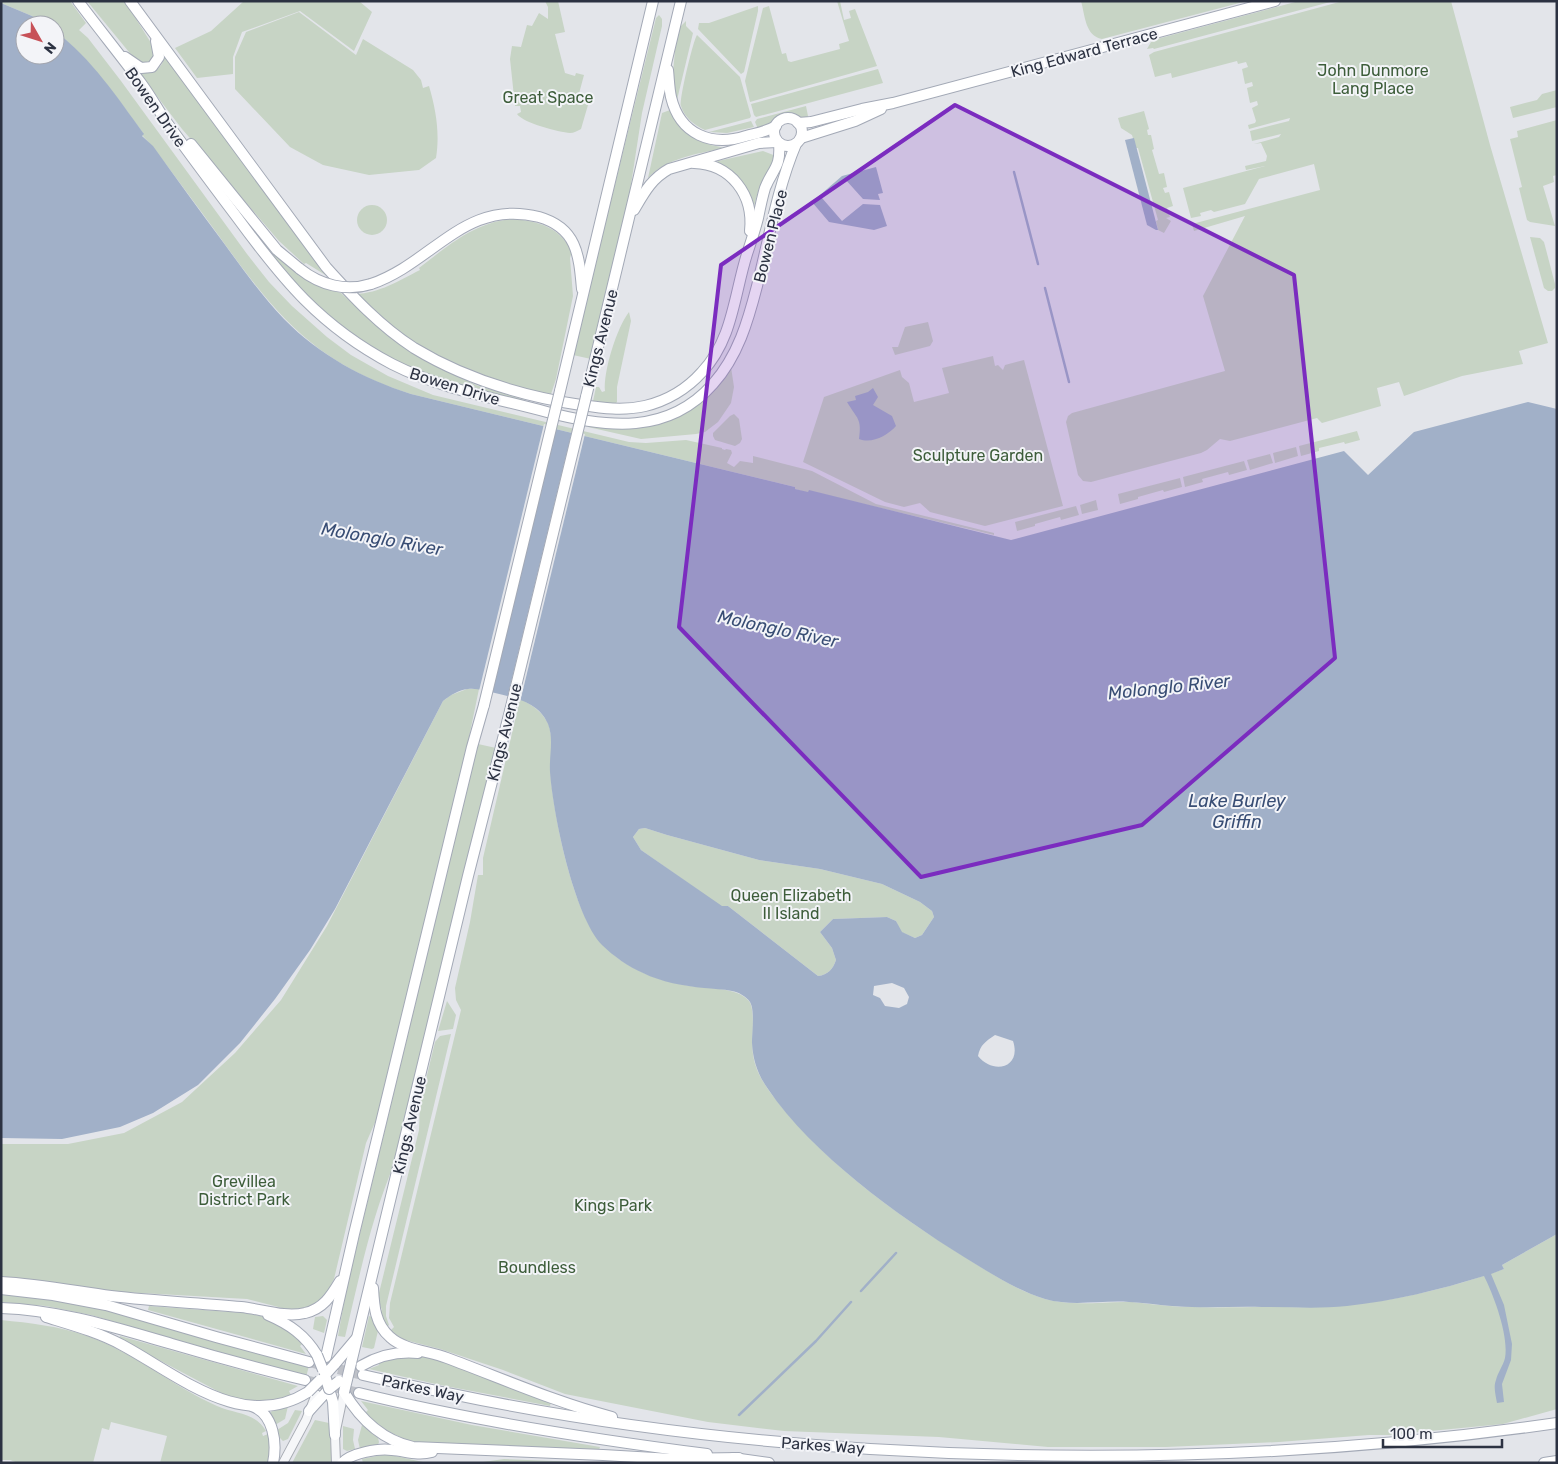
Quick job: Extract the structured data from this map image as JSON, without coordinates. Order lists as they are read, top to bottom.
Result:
{
  "streets": {
    "main road": [
      "King Edward Terrace",
      "Bowen Drive",
      "Bowen Place",
      "Kings Avenue",
      "Parkes Way"
    ]
  },
  "crossings": [
    ["King Edward Terrace", "Bowen Place"],
    ["King Edward Terrace", "Kings Avenue"],
    ["Bowen Drive", "Bowen Place"],
    ["Kings Avenue", "Parkes Way"]
  ],
  "water": ["Molonglo River", "Lake Burley Griffin"],
  "parks": [
    "John Dunmore Lang Place",
    "Great Space",
    "Sculpture Garden",
    "Queen Elizabeth II Island",
    "Grevillea District Park",
    "Kings Park",
    "Boundless"
  ],
  "scale_bar": "100 m",
  "north": "bottom right"
}
